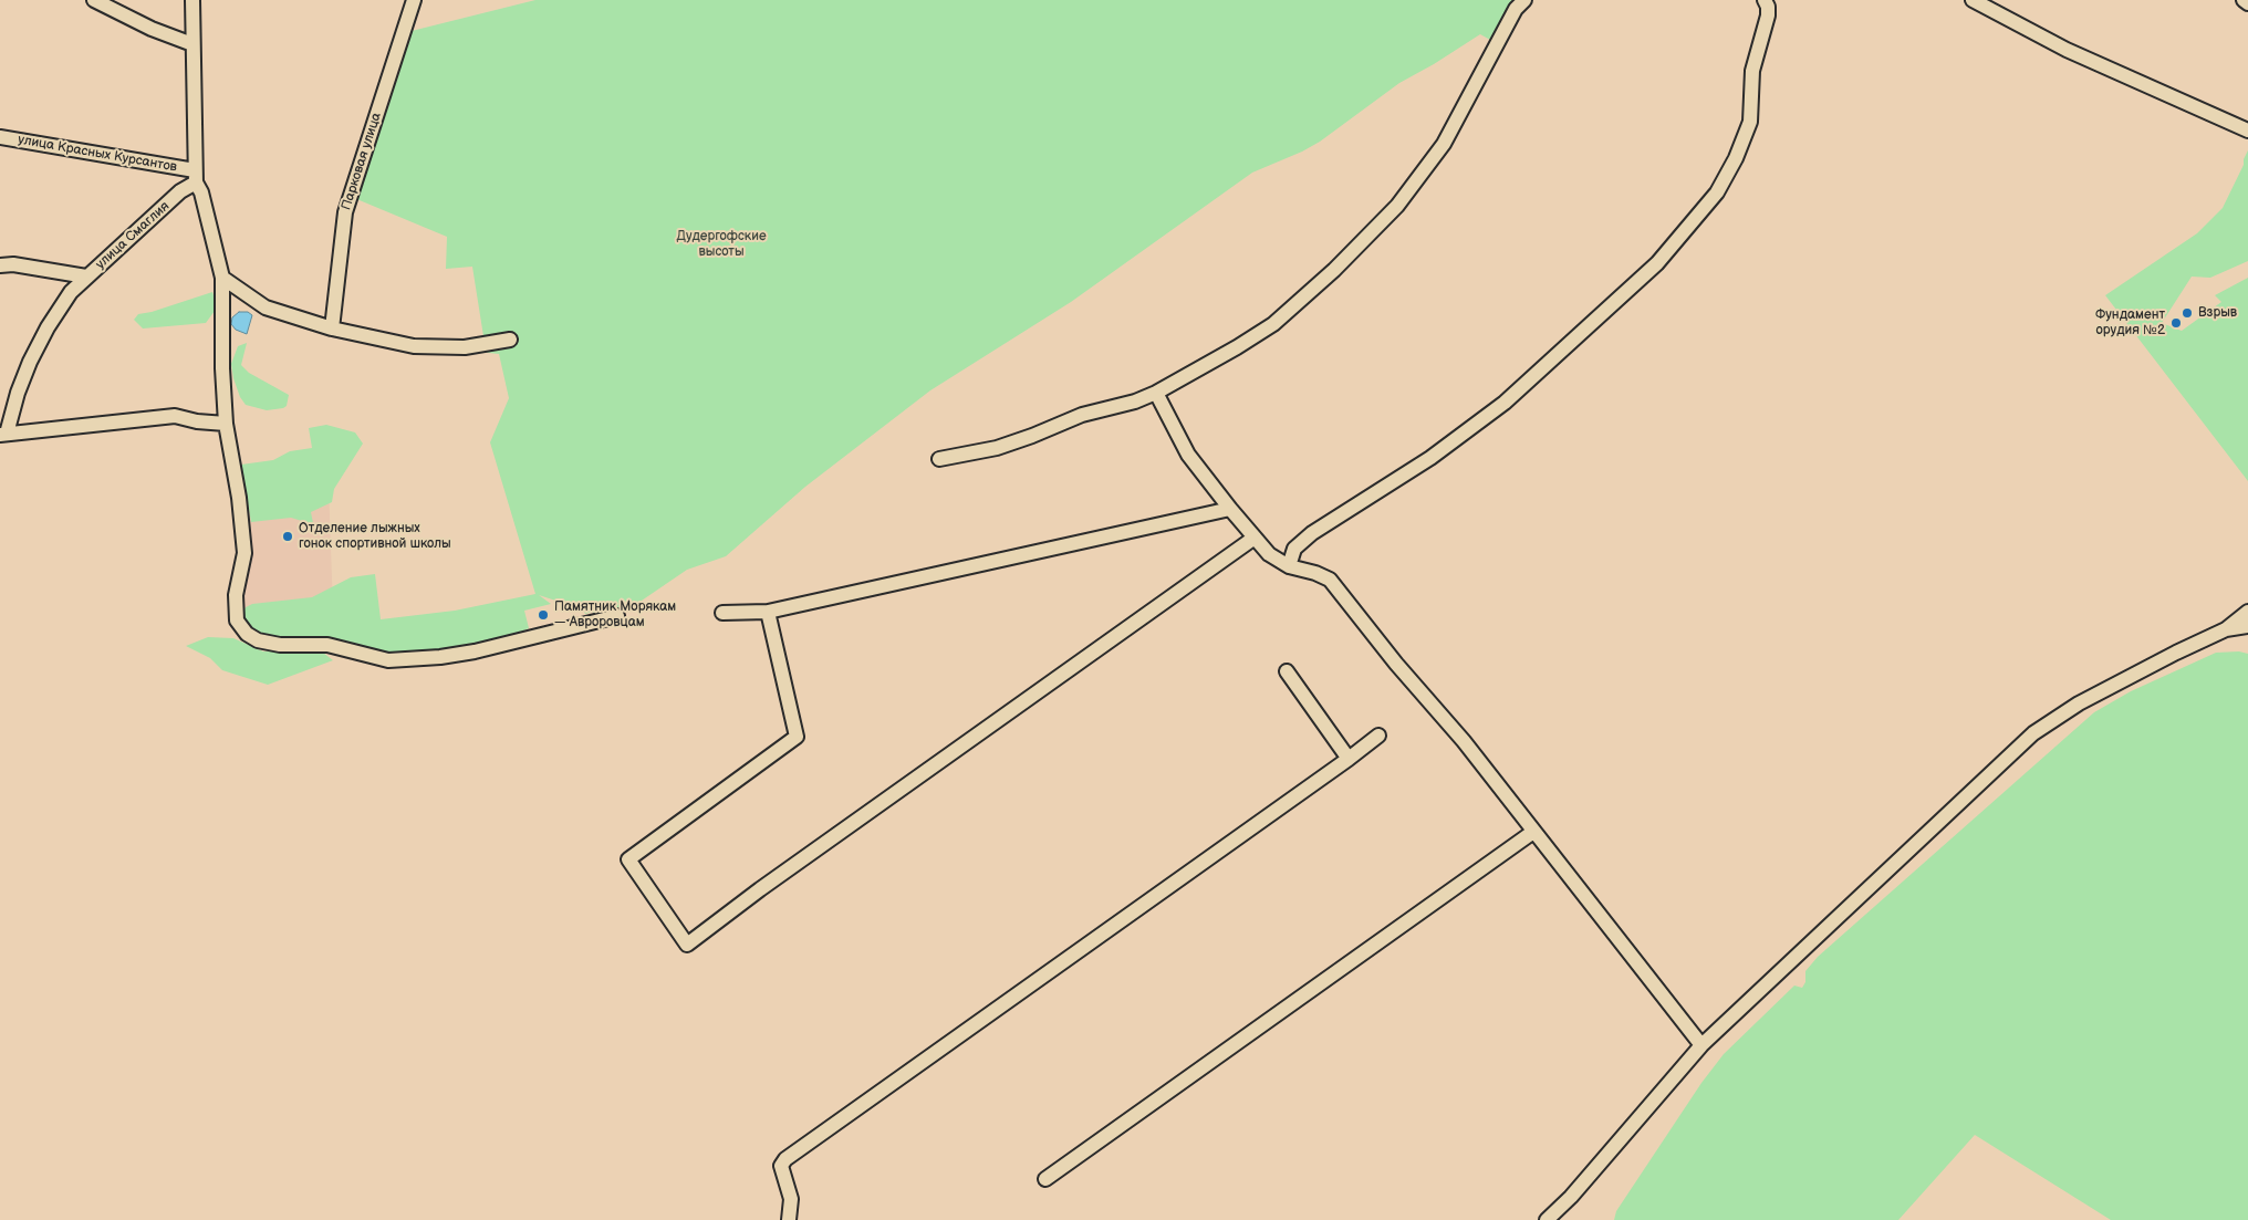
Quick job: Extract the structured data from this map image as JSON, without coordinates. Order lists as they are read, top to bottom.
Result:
{
  "streets": {
    "street": ["улица Красных Курсантов", "Парковая улица", "улица Смаглия"]
  },
  "crossings": [
    ["улица Красных Курсантов", "улица Смаглия"]
  ],
  "parks": ["Дудергофские высоты"],
  "places": [
    "Взрыв",
    "Фундамент орудия №2",
    "Отделение лыжных гонок спортивной школы",
    "Памятник Морякам — Авроровцам"
  ]
}
